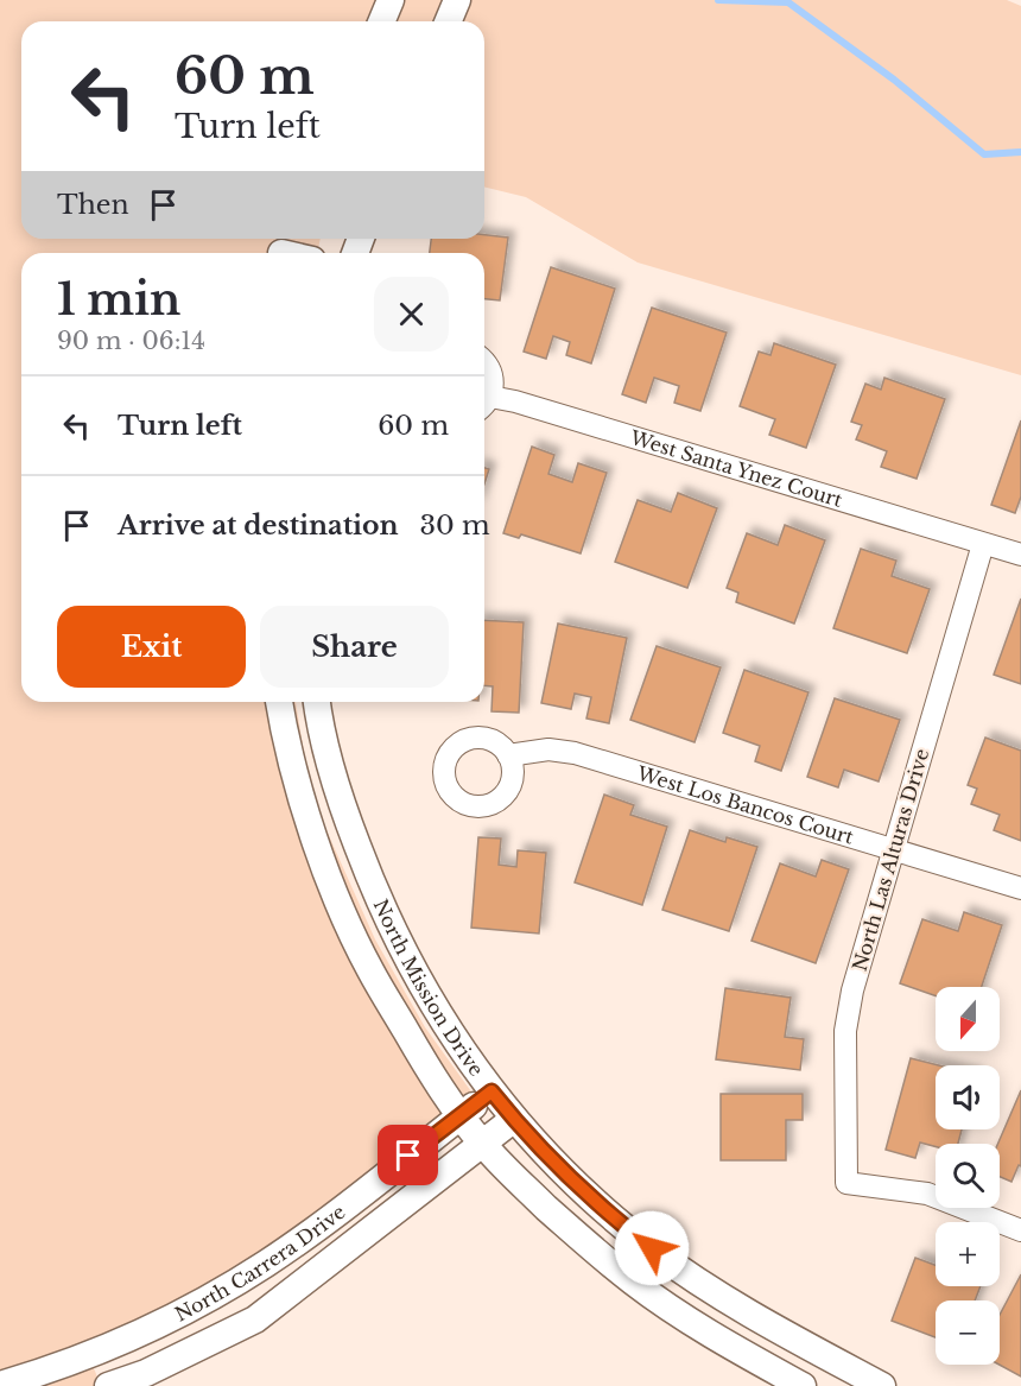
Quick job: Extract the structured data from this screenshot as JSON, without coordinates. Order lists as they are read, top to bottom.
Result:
{
  "streets": {
    "street": [
      "West Santa Ynez Court",
      "West Los Bancos Court",
      "North Las Alturas Drive",
      "North Mission Drive",
      "North Carrera Drive"
    ]
  },
  "crossings": [
    ["West Santa Ynez Court", "North Las Alturas Drive"],
    ["West Los Bancos Court", "North Las Alturas Drive"],
    ["North Mission Drive", "North Carrera Drive"]
  ],
  "north": "bottom",
  "page": {
    "turn": ["60 m", "Turn left"],
    "then": "Then",
    "heading": ["1 min", "90 m · 06:14"],
    "list": [
      {
        "name": "Turn left",
        "value": "60 m"
      },
      {
        "name": "Arrive at destination",
        "value": "30 m"
      }
    ],
    "buttons": ["Exit", "Share"],
    "map_buttons": ["+", "−"]
  }
}
